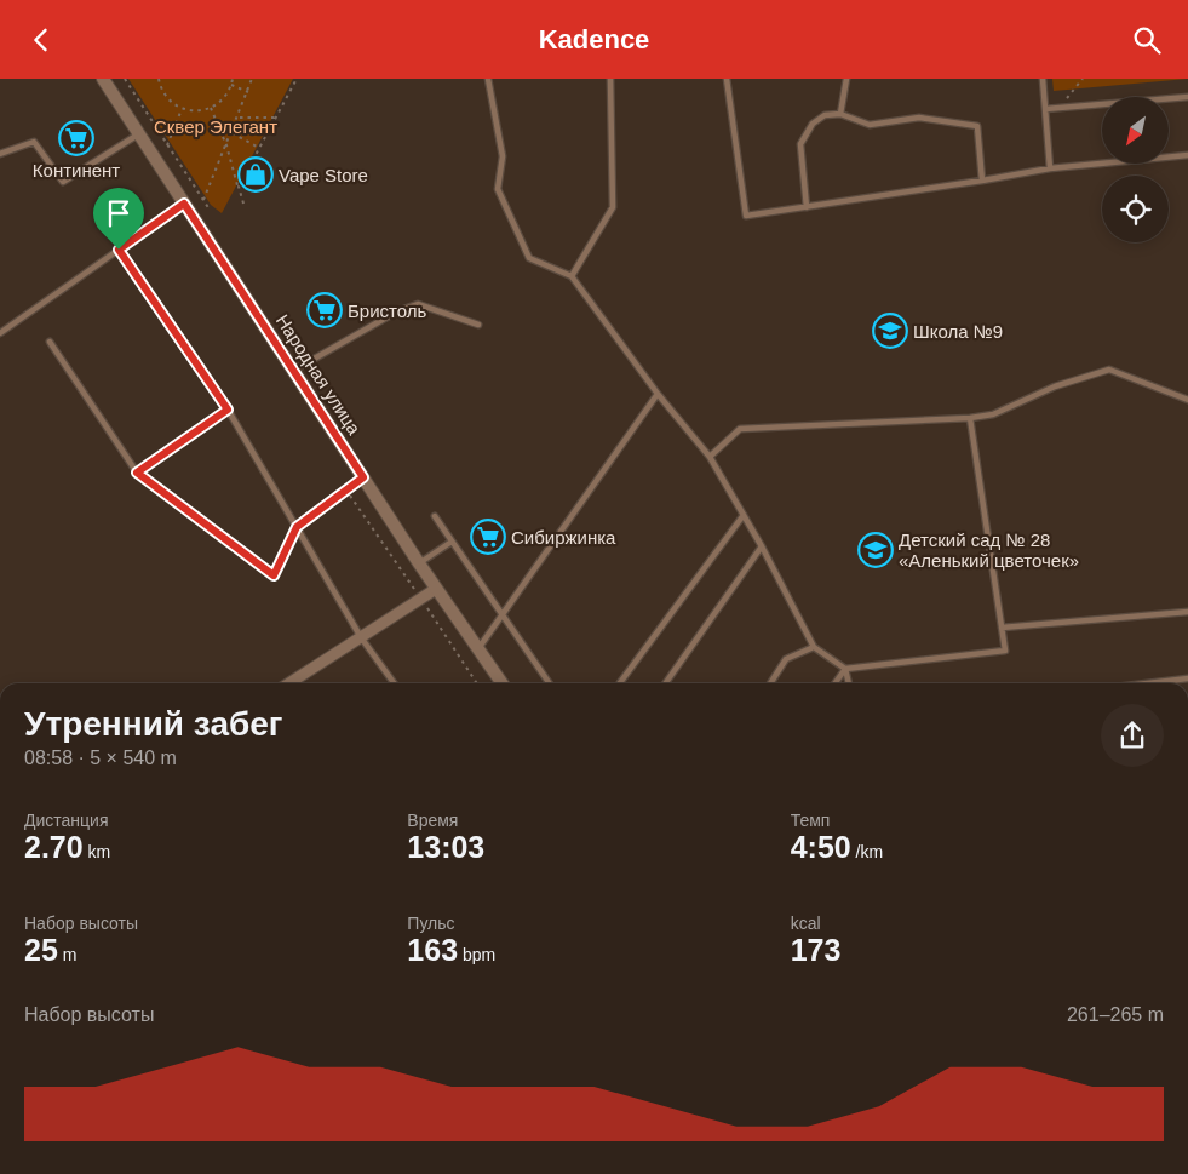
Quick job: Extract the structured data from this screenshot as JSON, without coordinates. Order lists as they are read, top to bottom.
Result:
{
  "streets": {
    "street": ["Народная улица"]
  },
  "parks": ["Сквер Элегант"],
  "places": {
    "supermarket": ["Континент", "Бристоль", "Сибиржинка"],
    "shop": ["Vape Store"],
    "school or university": ["Школа №9", "Детский сад № 28 «Аленький цветочек»"]
  },
  "north": "bottom left",
  "page": {
    "header": "Kadence",
    "heading": ["Утренний забег", "08:58 · 5 × 540 m"],
    "stats": [
      ["Дистанция", "2.70 km"],
      ["Время", "13:03"],
      ["Темп", "4:50 /km"],
      ["Набор высоты", "25 m"],
      ["Пульс", "163 bpm"],
      ["kcal", "173"]
    ],
    "chart": ["Набор высоты", "261–265 m"]
  }
}
